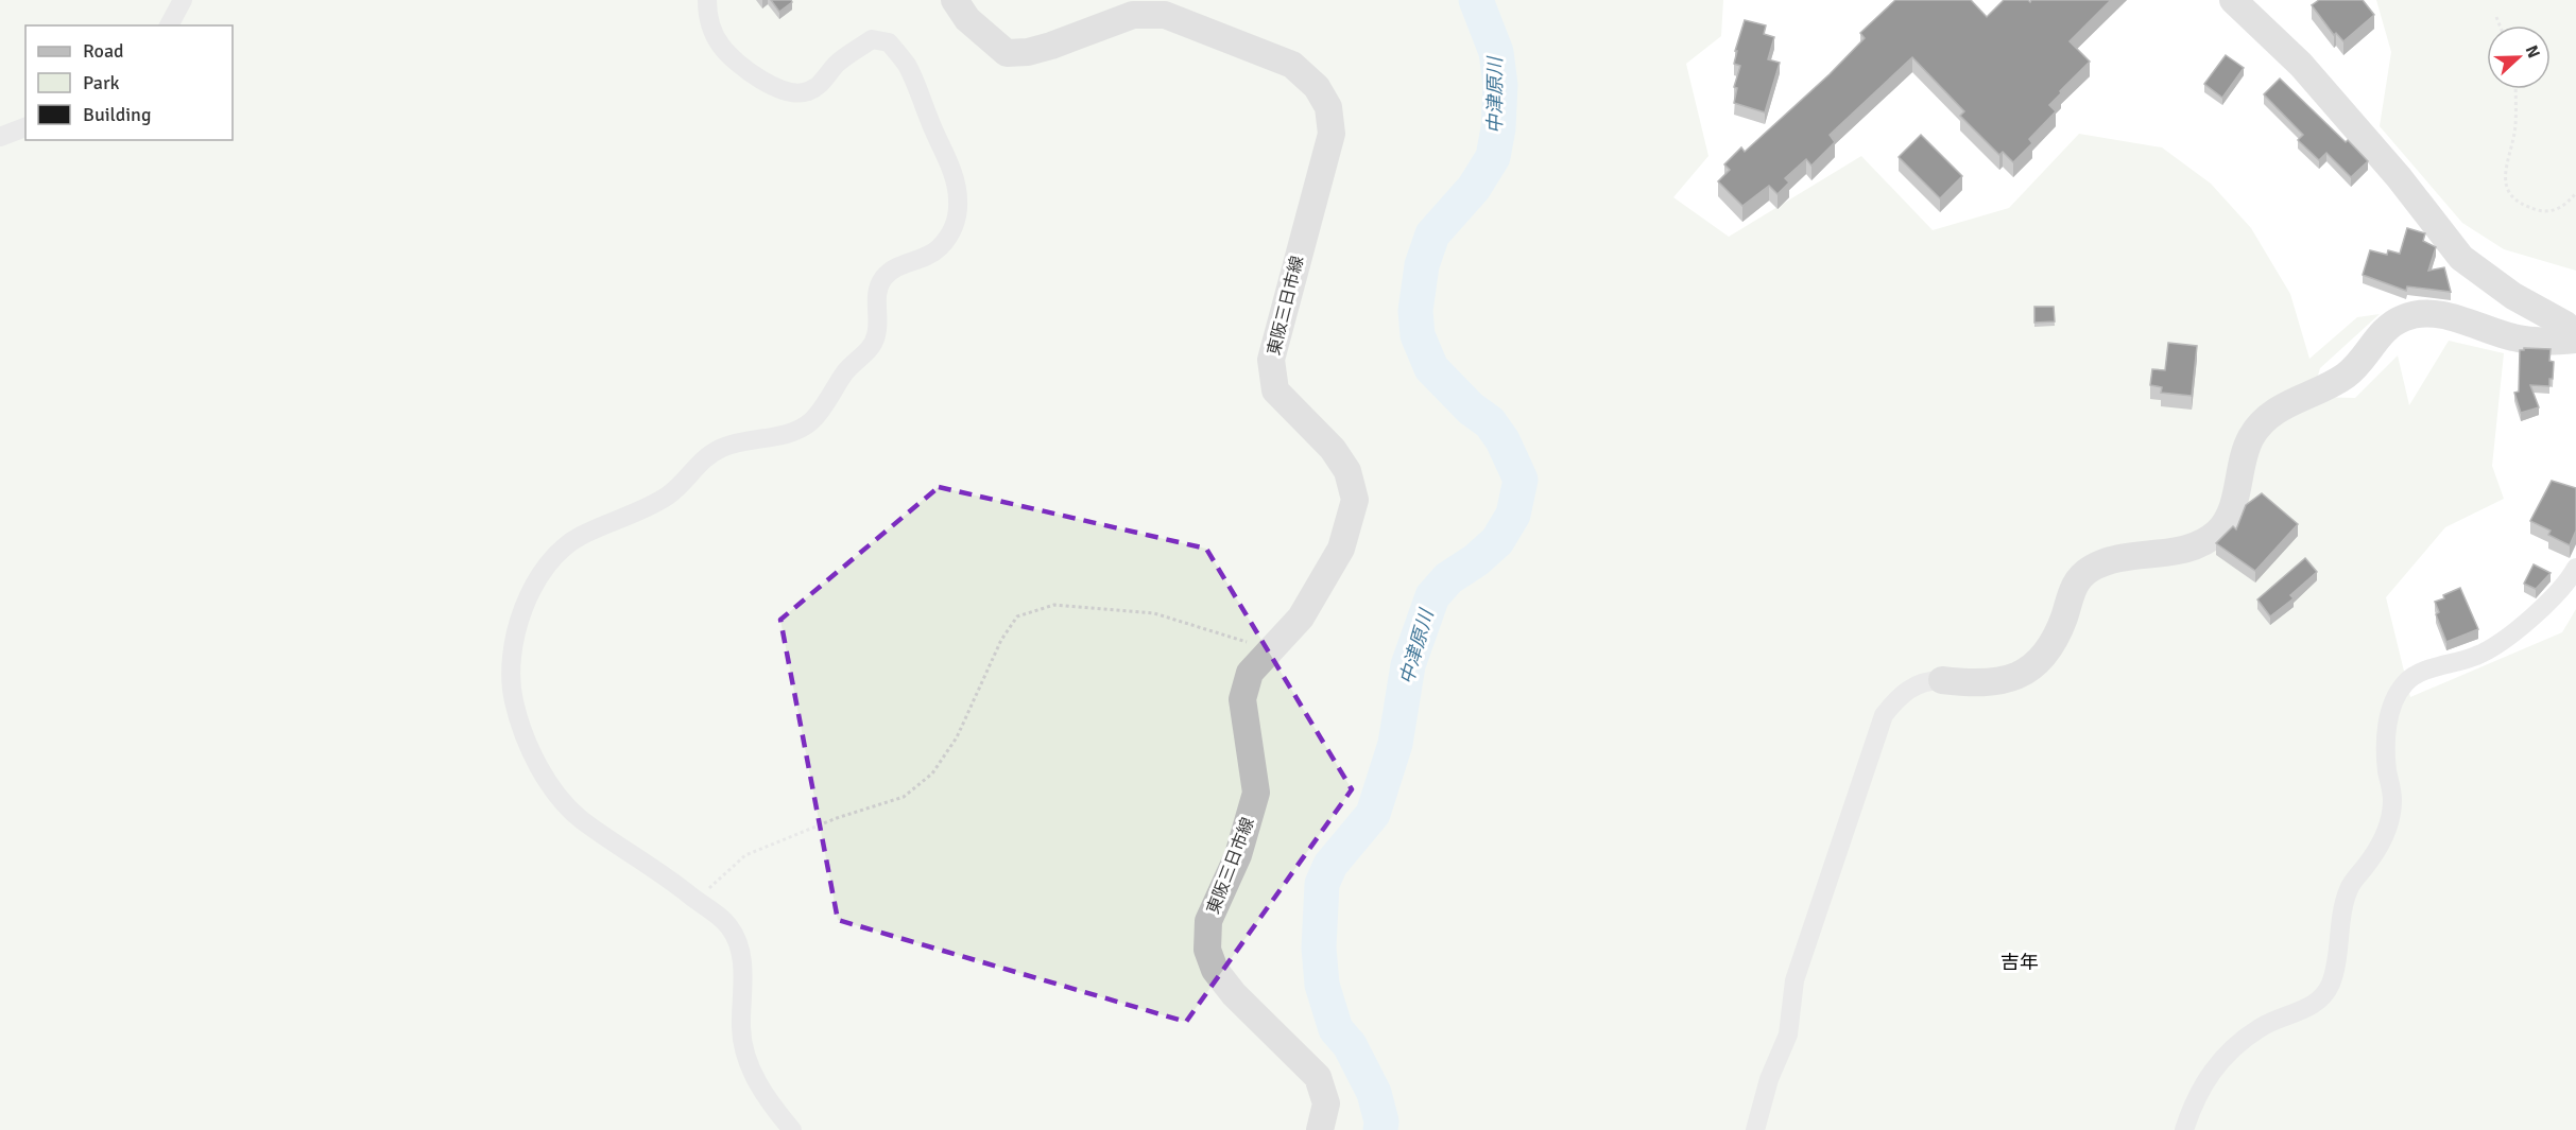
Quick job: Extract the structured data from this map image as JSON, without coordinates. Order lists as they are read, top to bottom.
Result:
{
  "streets": {
    "main road": ["東阪三日市線"]
  },
  "districts": ["吉年"],
  "water": ["中津原川"],
  "legend": ["Road", "Park", "Building"],
  "north": "right"
}
